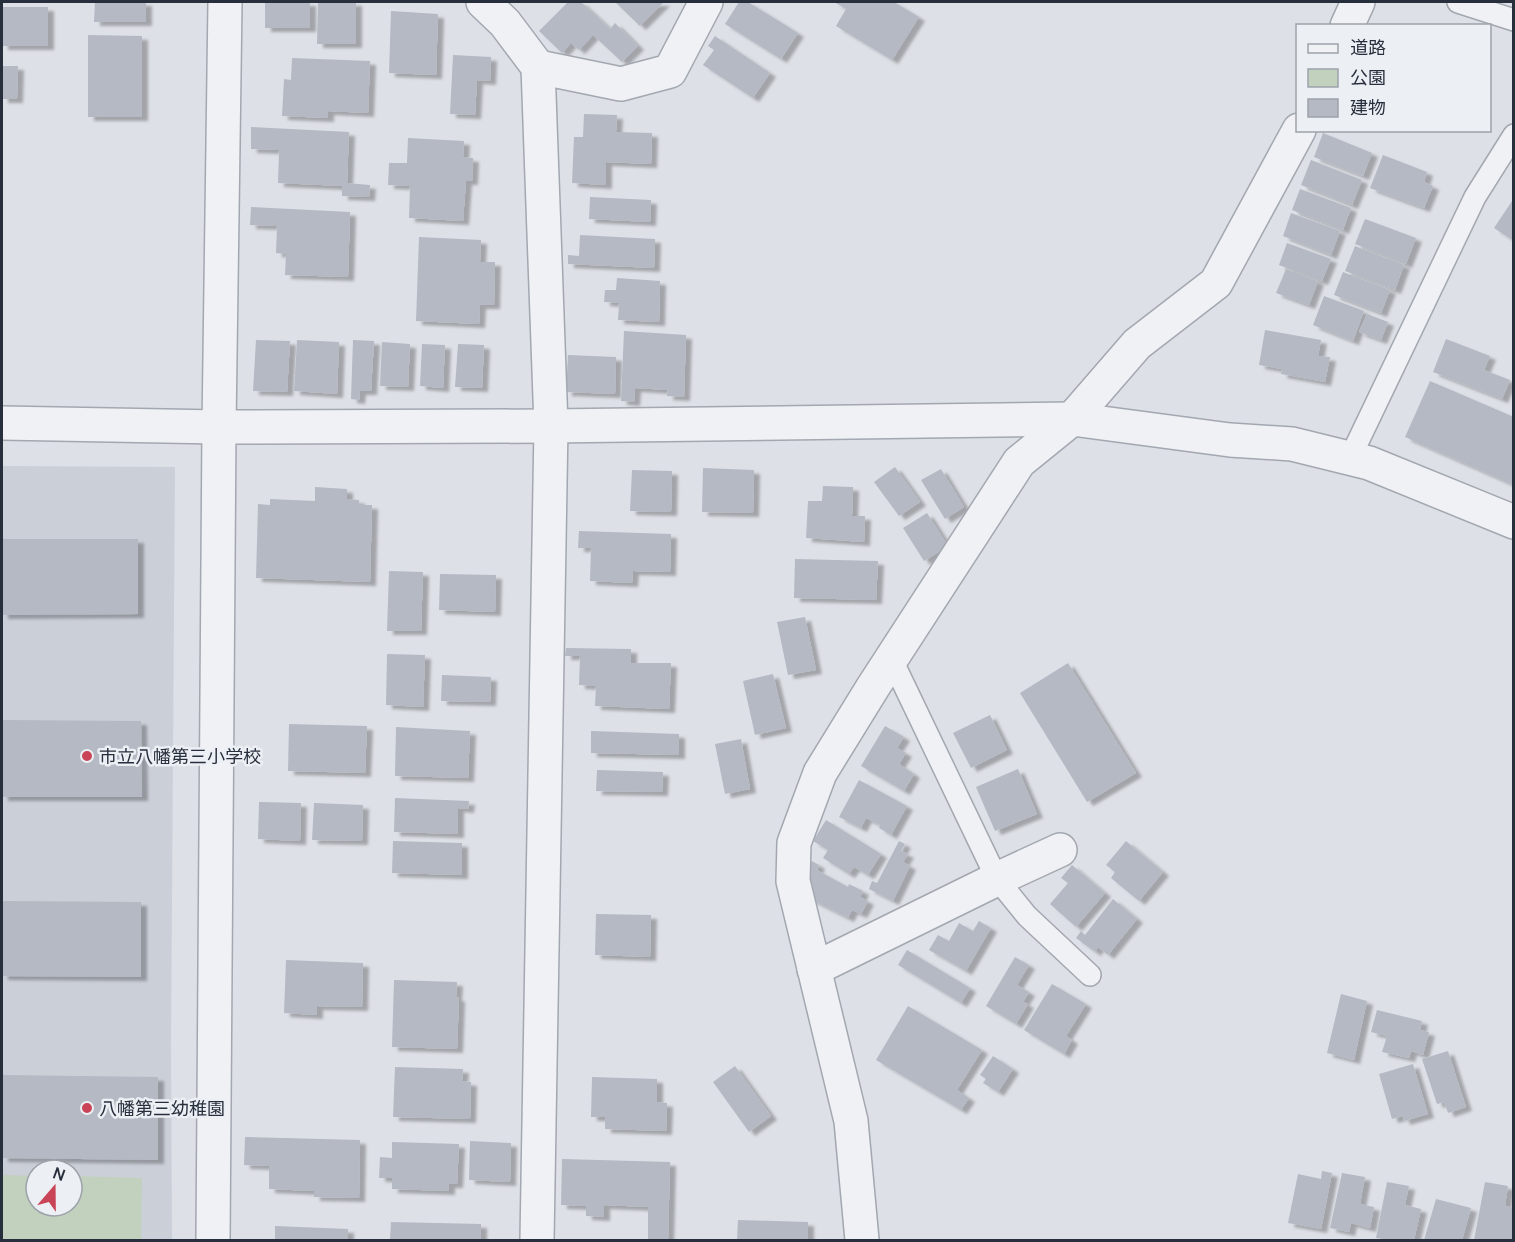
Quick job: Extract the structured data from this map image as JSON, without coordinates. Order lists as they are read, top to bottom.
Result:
{
  "places": ["市立八幡第三小学校", "八幡第三幼稚園"],
  "legend": ["道路", "公園", "建物"],
  "north": "top"
}
